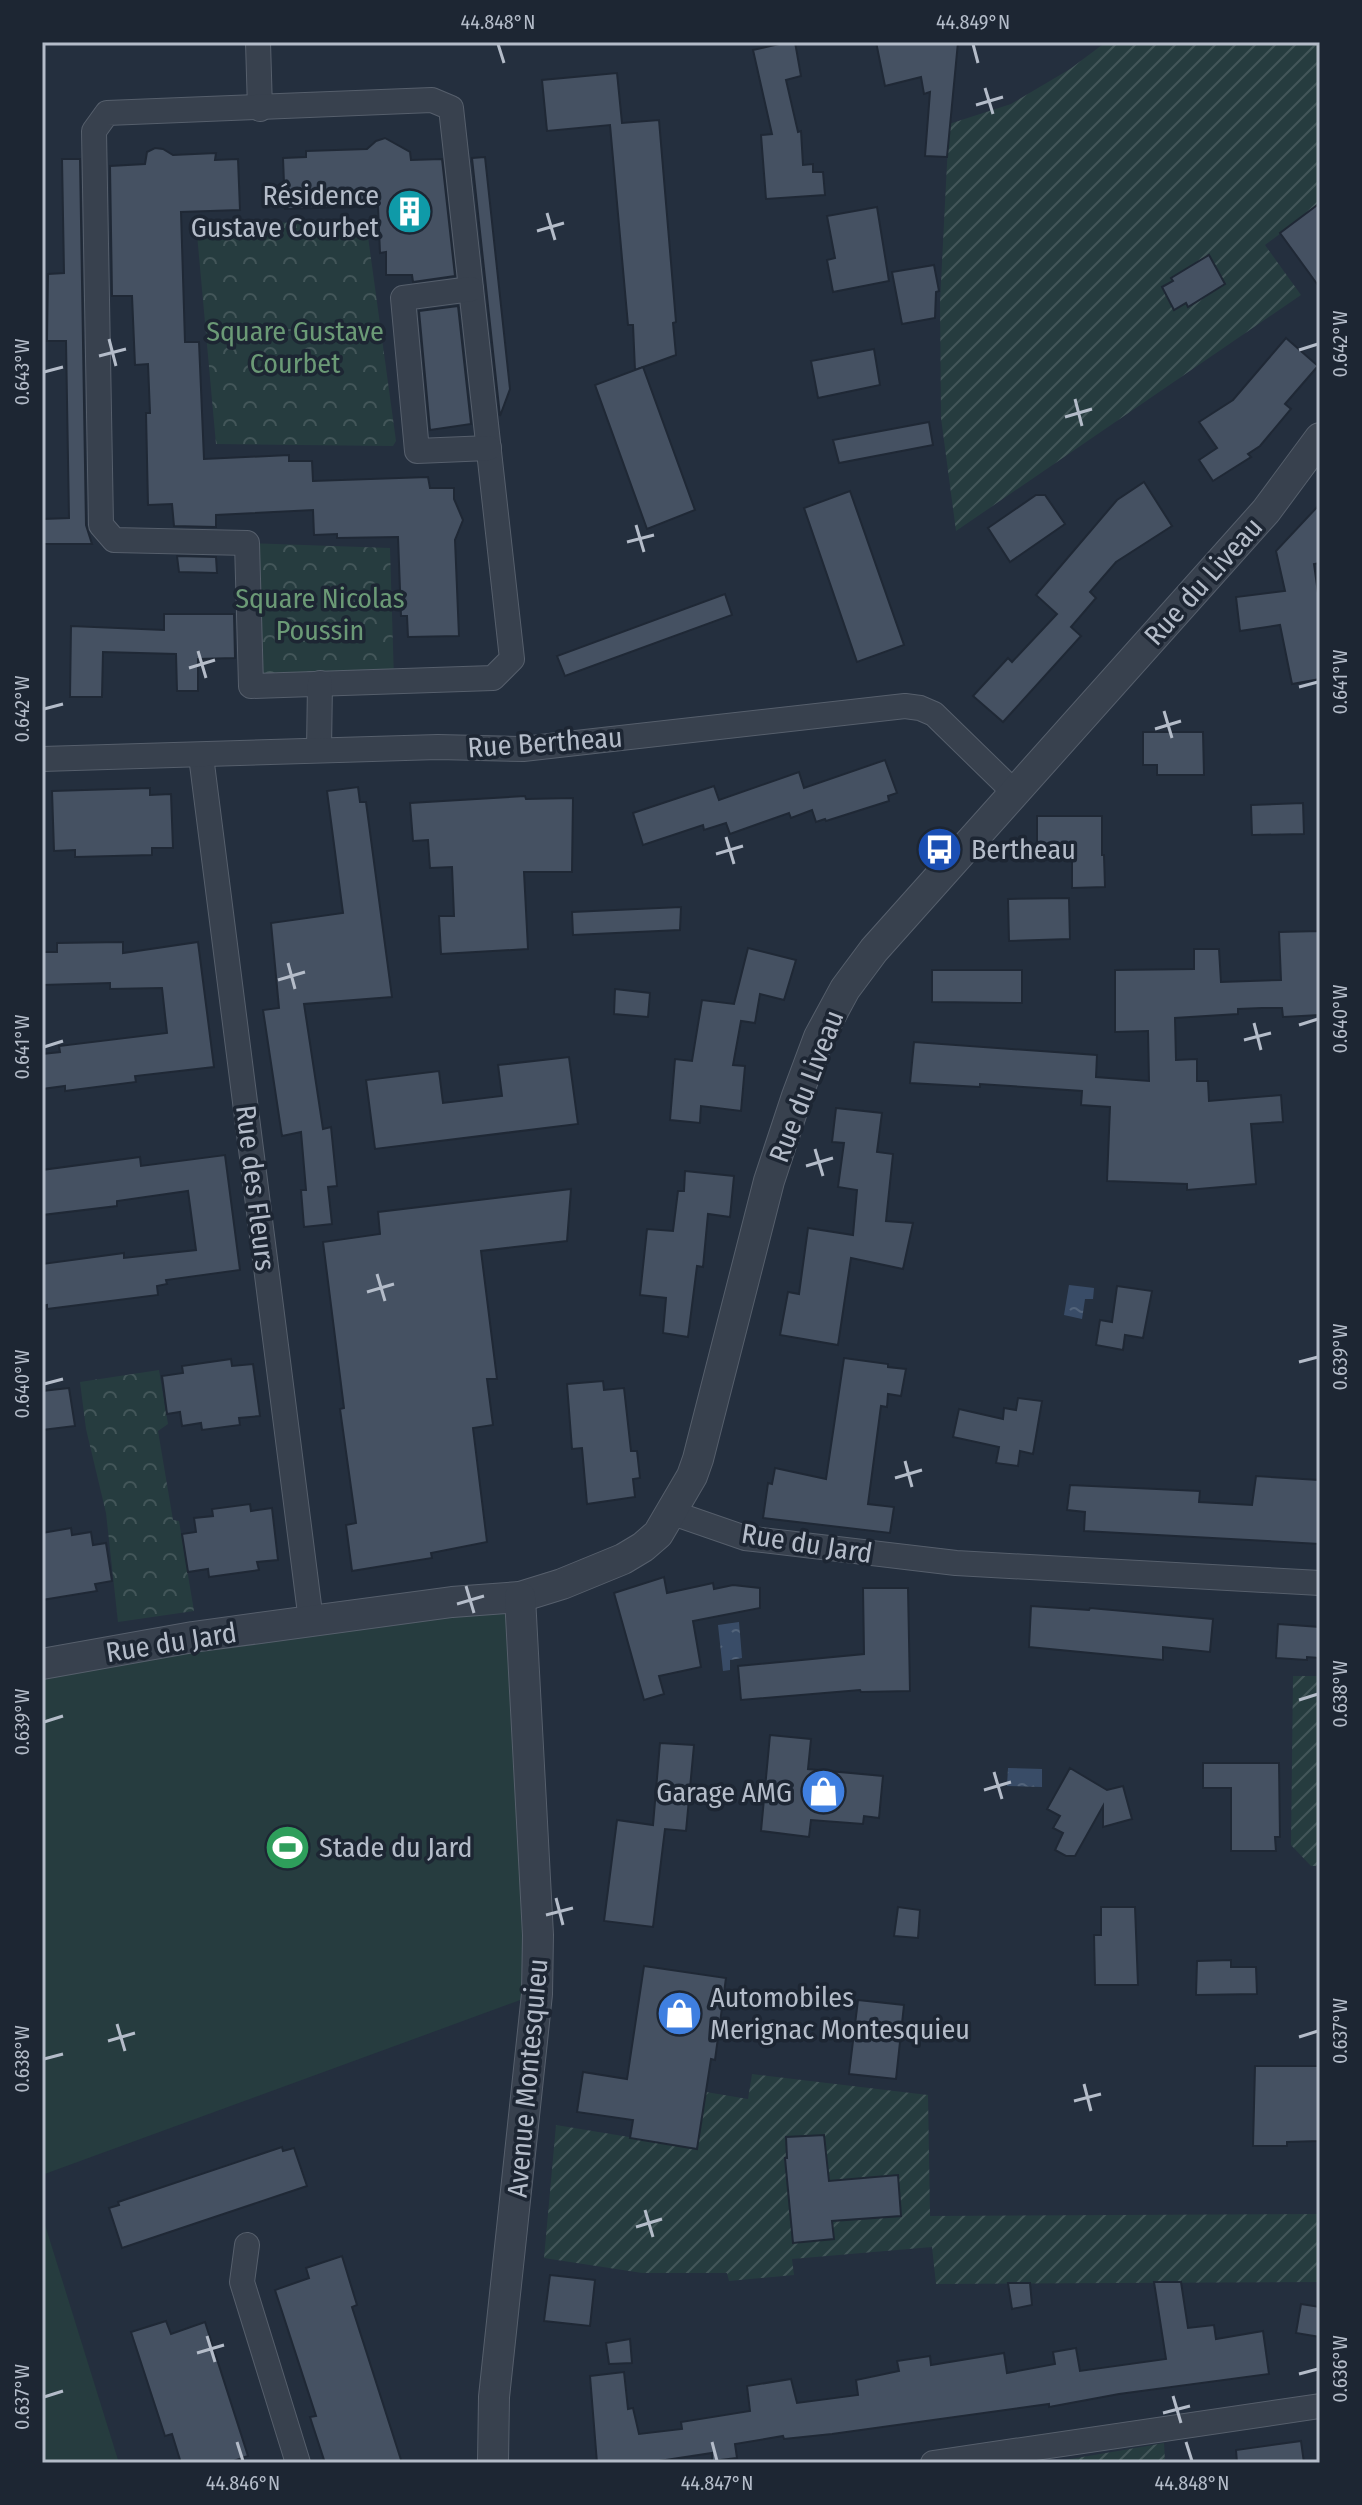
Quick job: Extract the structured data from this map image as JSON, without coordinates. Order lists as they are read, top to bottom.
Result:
{
  "streets": {
    "street": [
      "Rue du Liveau",
      "Rue Bertheau",
      "Rue des Fleurs",
      "Rue du Jard",
      "Avenue Montesquieu"
    ]
  },
  "crossings": [
    ["Rue du Liveau", "Rue Bertheau"],
    ["Rue du Liveau", "Rue du Jard"],
    ["Rue Bertheau", "Rue des Fleurs"],
    ["Rue des Fleurs", "Rue du Jard"],
    ["Rue du Jard", "Avenue Montesquieu"]
  ],
  "parks": ["Square Gustave Courbet", "Square Nicolas Poussin"],
  "places": {
    "building": ["Résidence Gustave Courbet"],
    "bus stop": ["Bertheau"],
    "shop": ["Garage AMG", "Automobiles Merignac Montesquieu"],
    "sports": ["Stade du Jard"]
  },
  "coordinates": [
    "44.848°N",
    "44.849°N",
    "0.642°W",
    "0.643°W",
    "0.641°W",
    "0.640°W",
    "0.639°W",
    "0.638°W",
    "0.637°W",
    "0.636°W",
    "44.846°N",
    "44.847°N"
  ]
}
